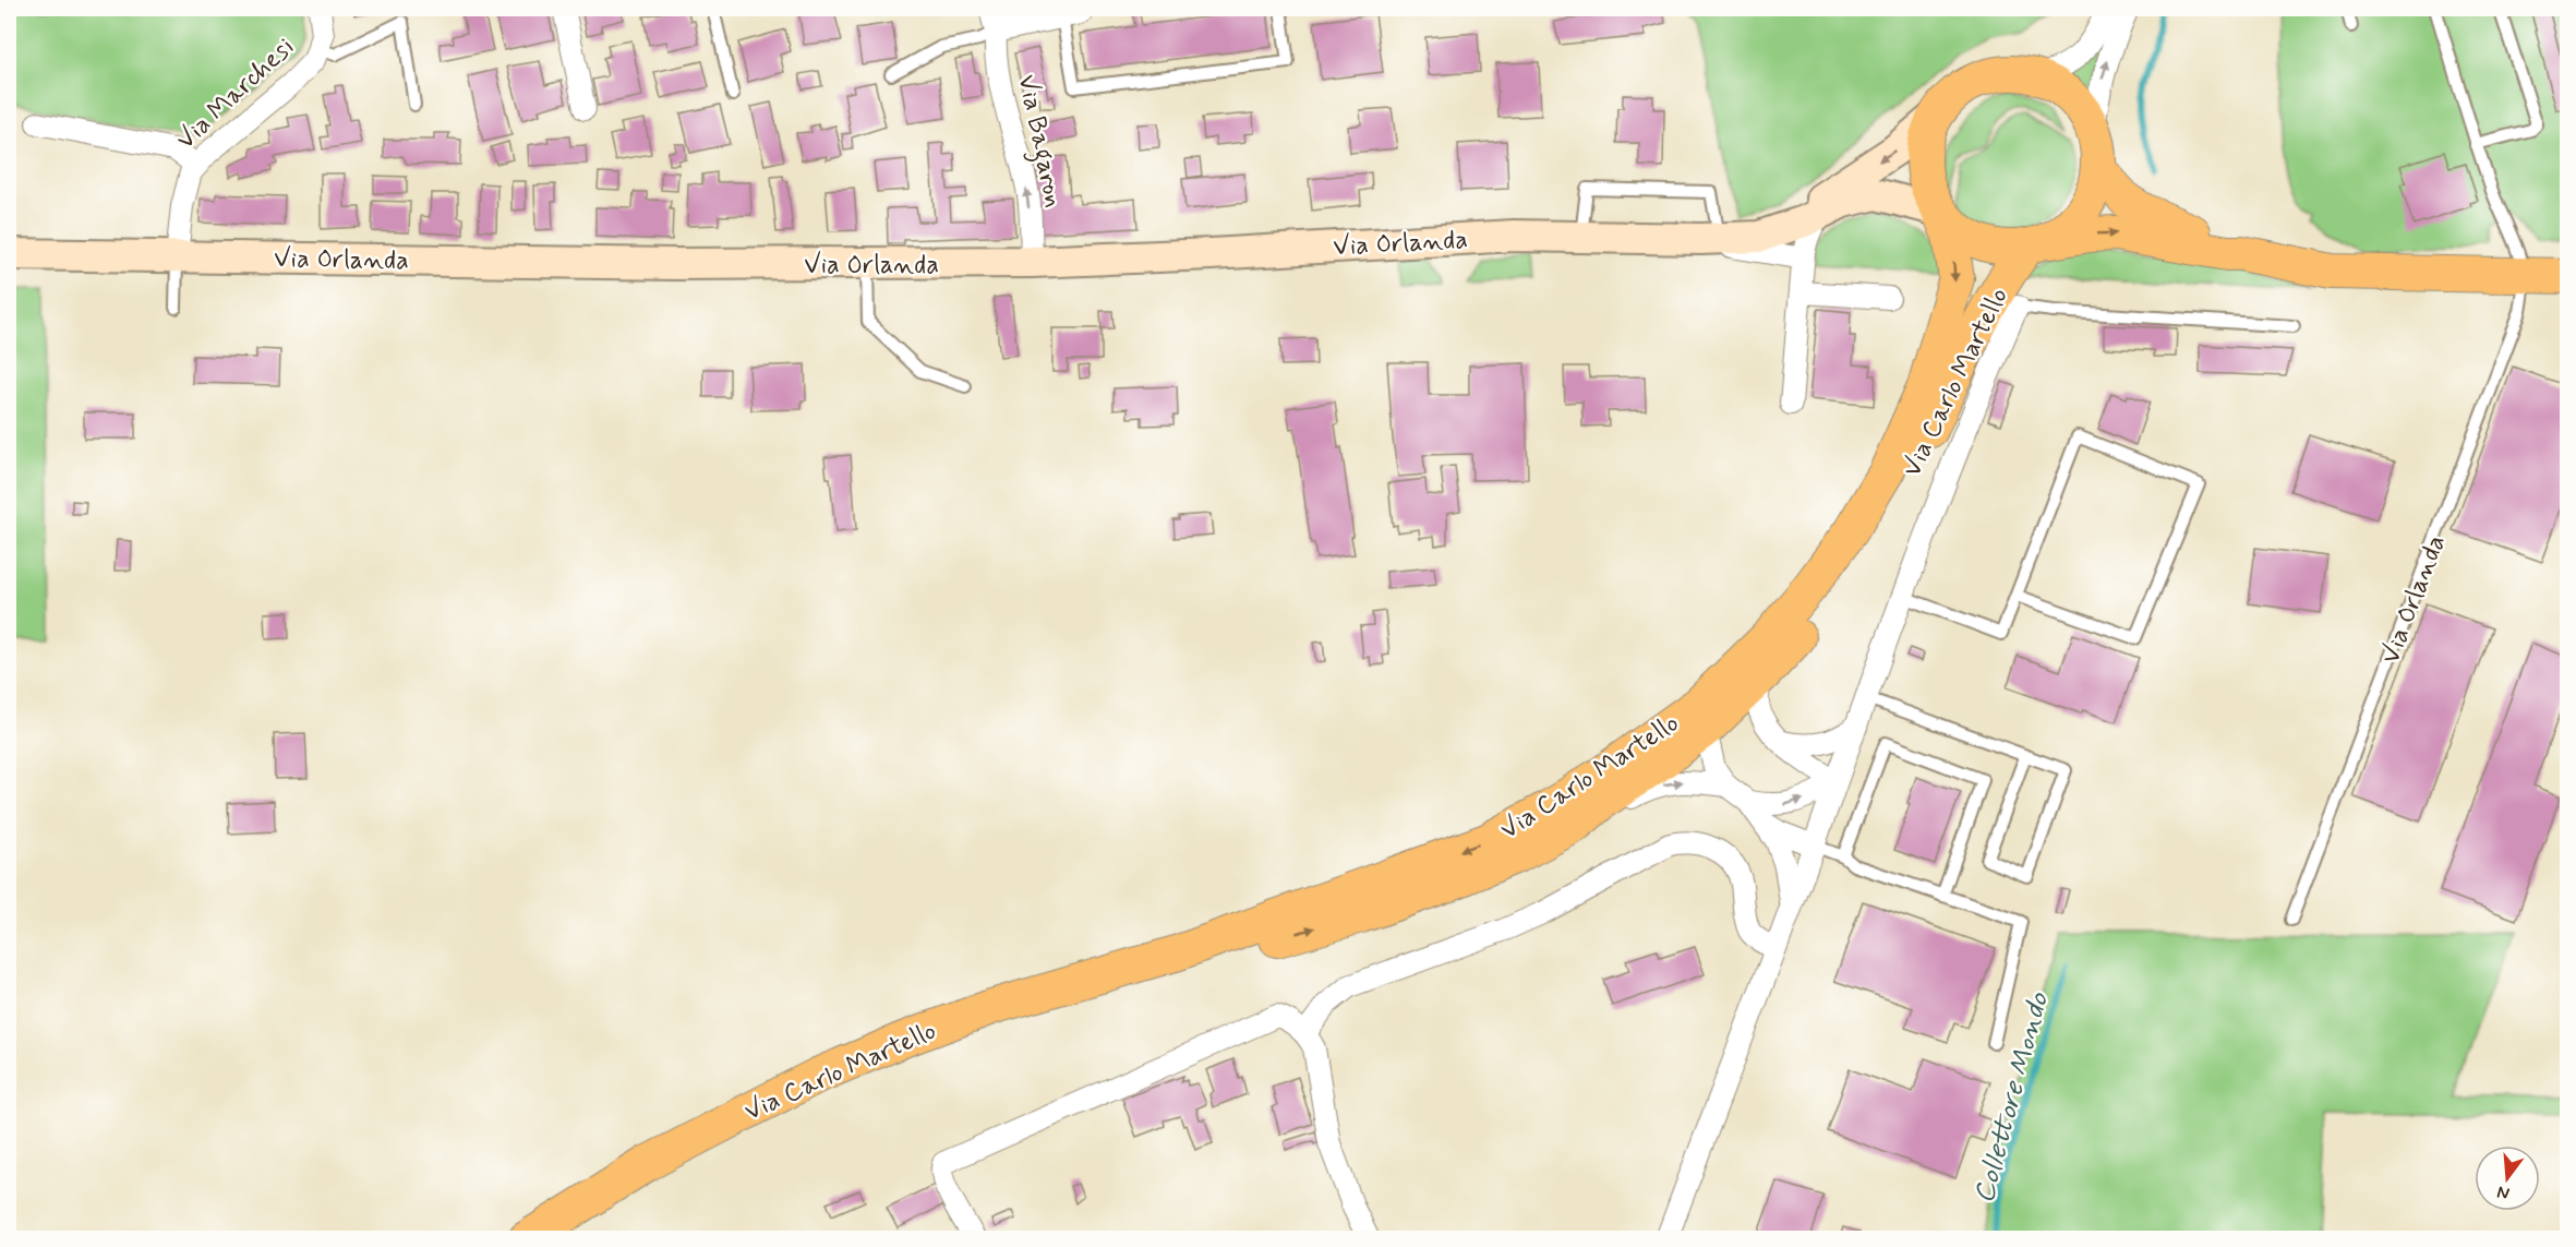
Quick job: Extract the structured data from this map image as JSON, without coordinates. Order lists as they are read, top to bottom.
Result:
{
  "streets": {
    "main road": ["Via Orlanda", "Via Carlo Martello"],
    "street": ["Via Marchesi", "Via Bagaron"]
  },
  "crossings": [
    ["Via Marchesi", "Via Orlanda"],
    ["Via Bagaron", "Via Orlanda"],
    ["Via Orlanda", "Via Carlo Martello"]
  ],
  "one_way": ["Via Bagaron"],
  "water": ["Collettore Mondo"],
  "north": "bottom"
}
